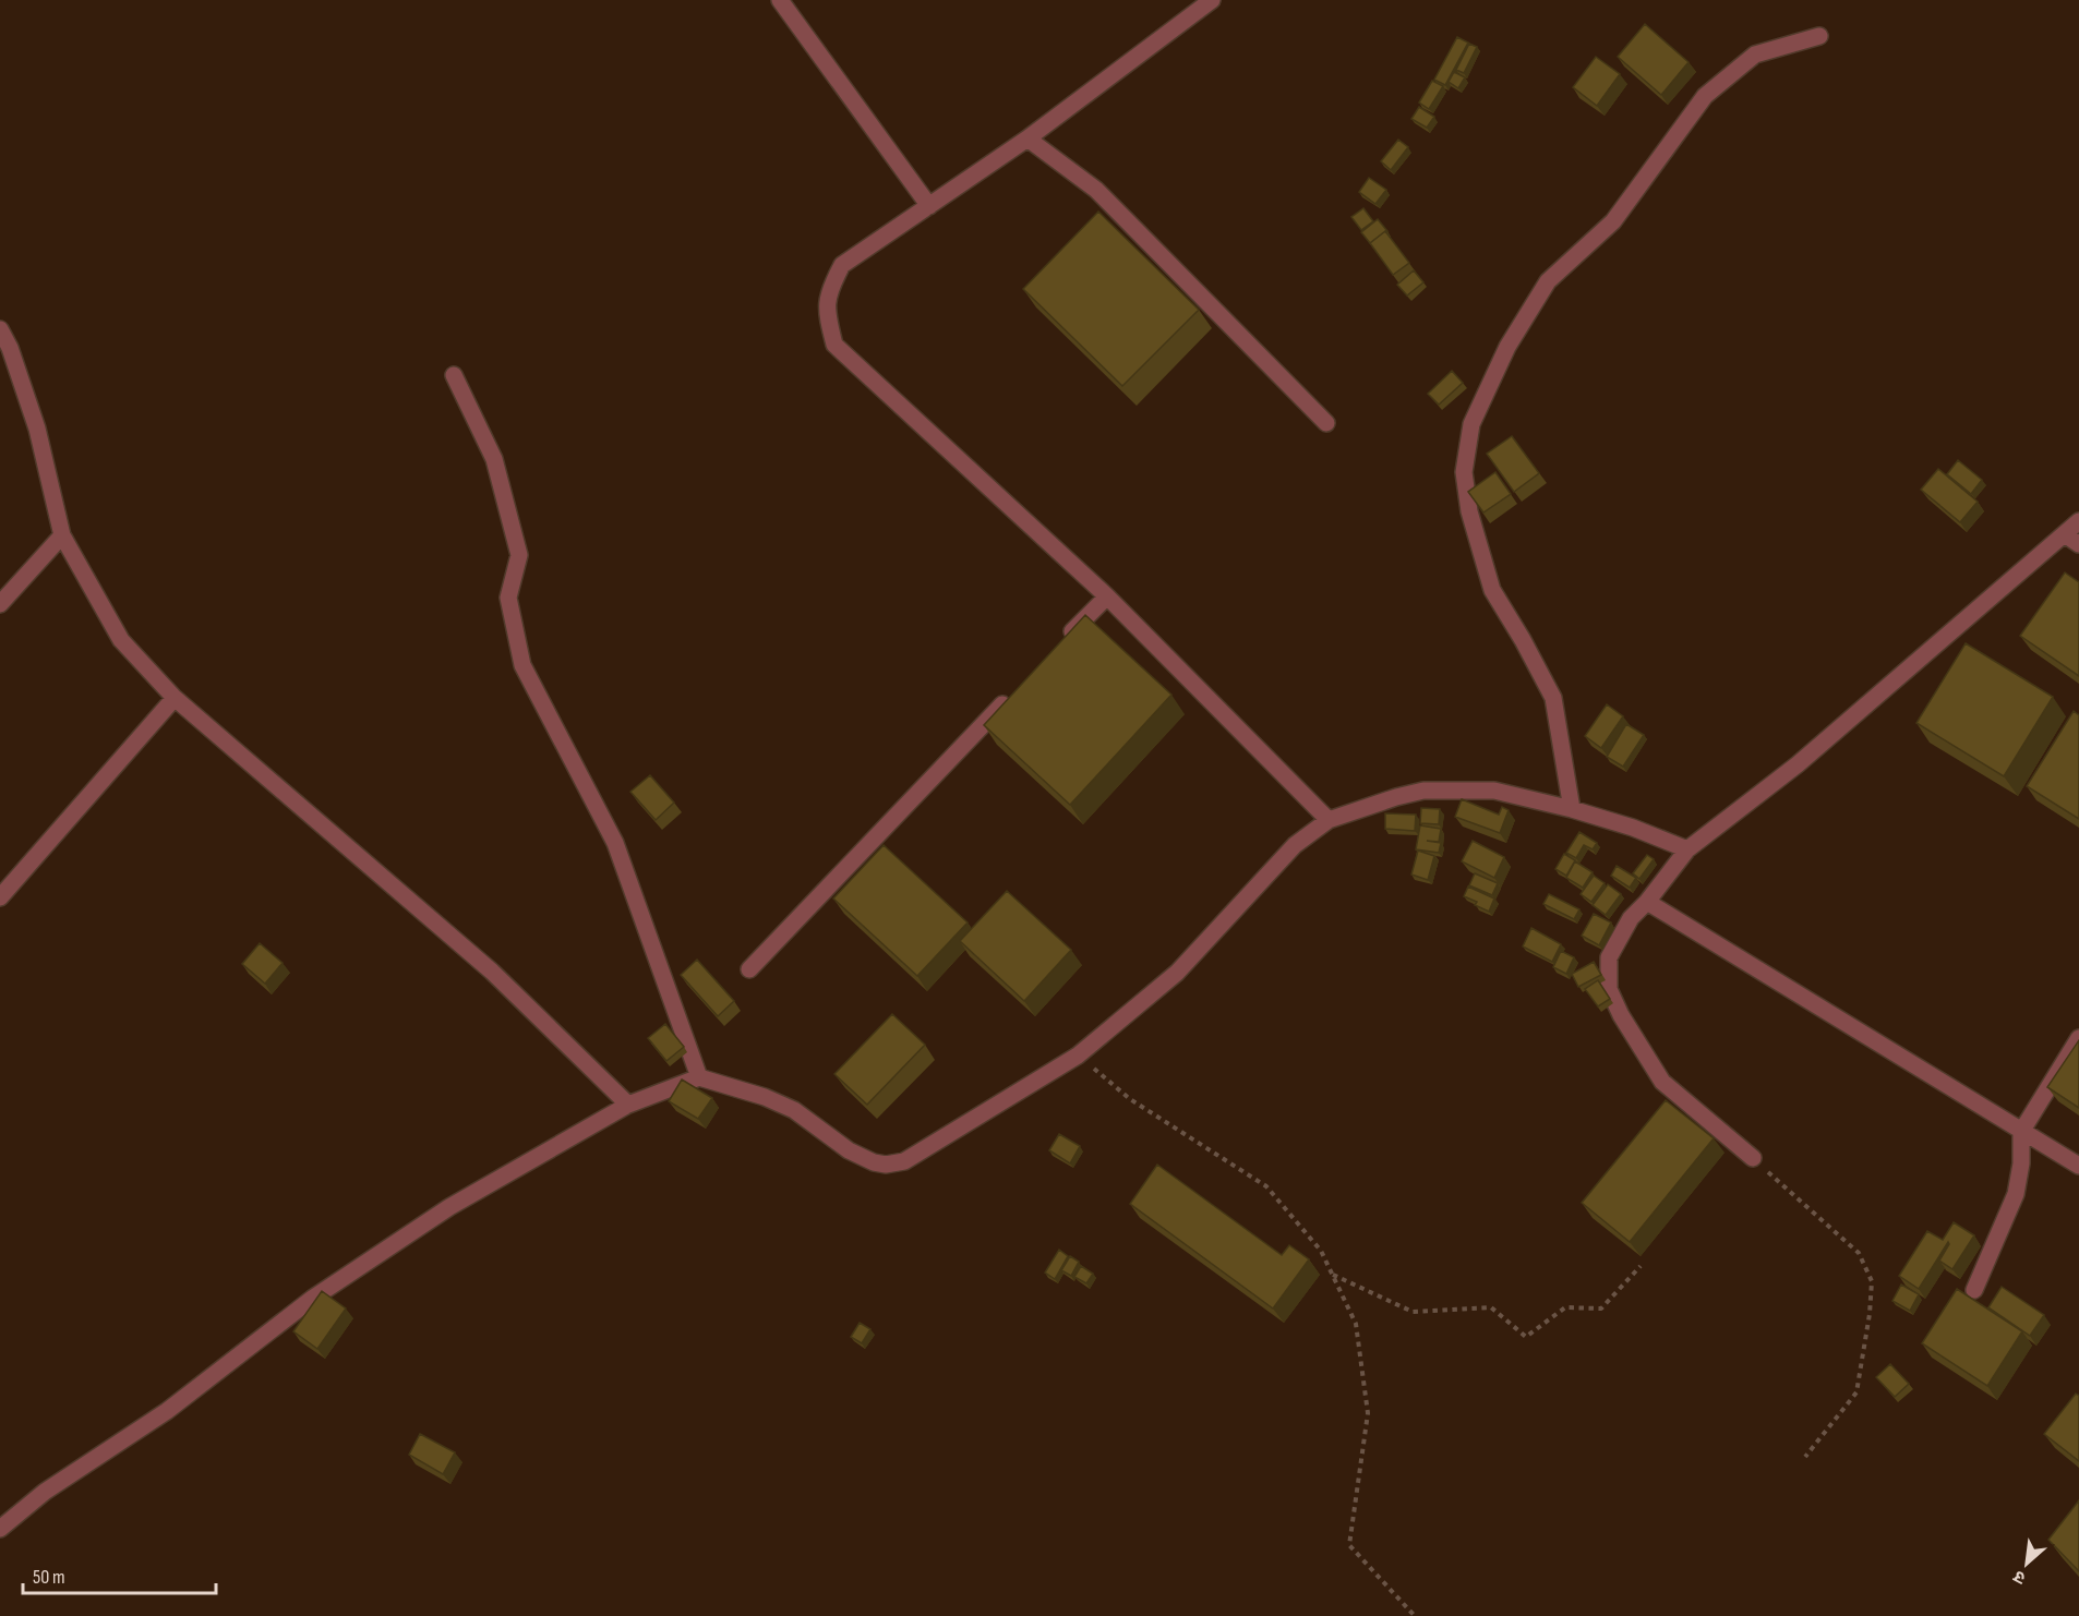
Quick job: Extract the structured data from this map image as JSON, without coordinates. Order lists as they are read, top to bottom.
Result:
{
  "scale_bar": "50 m",
  "north": "bottom left"
}
